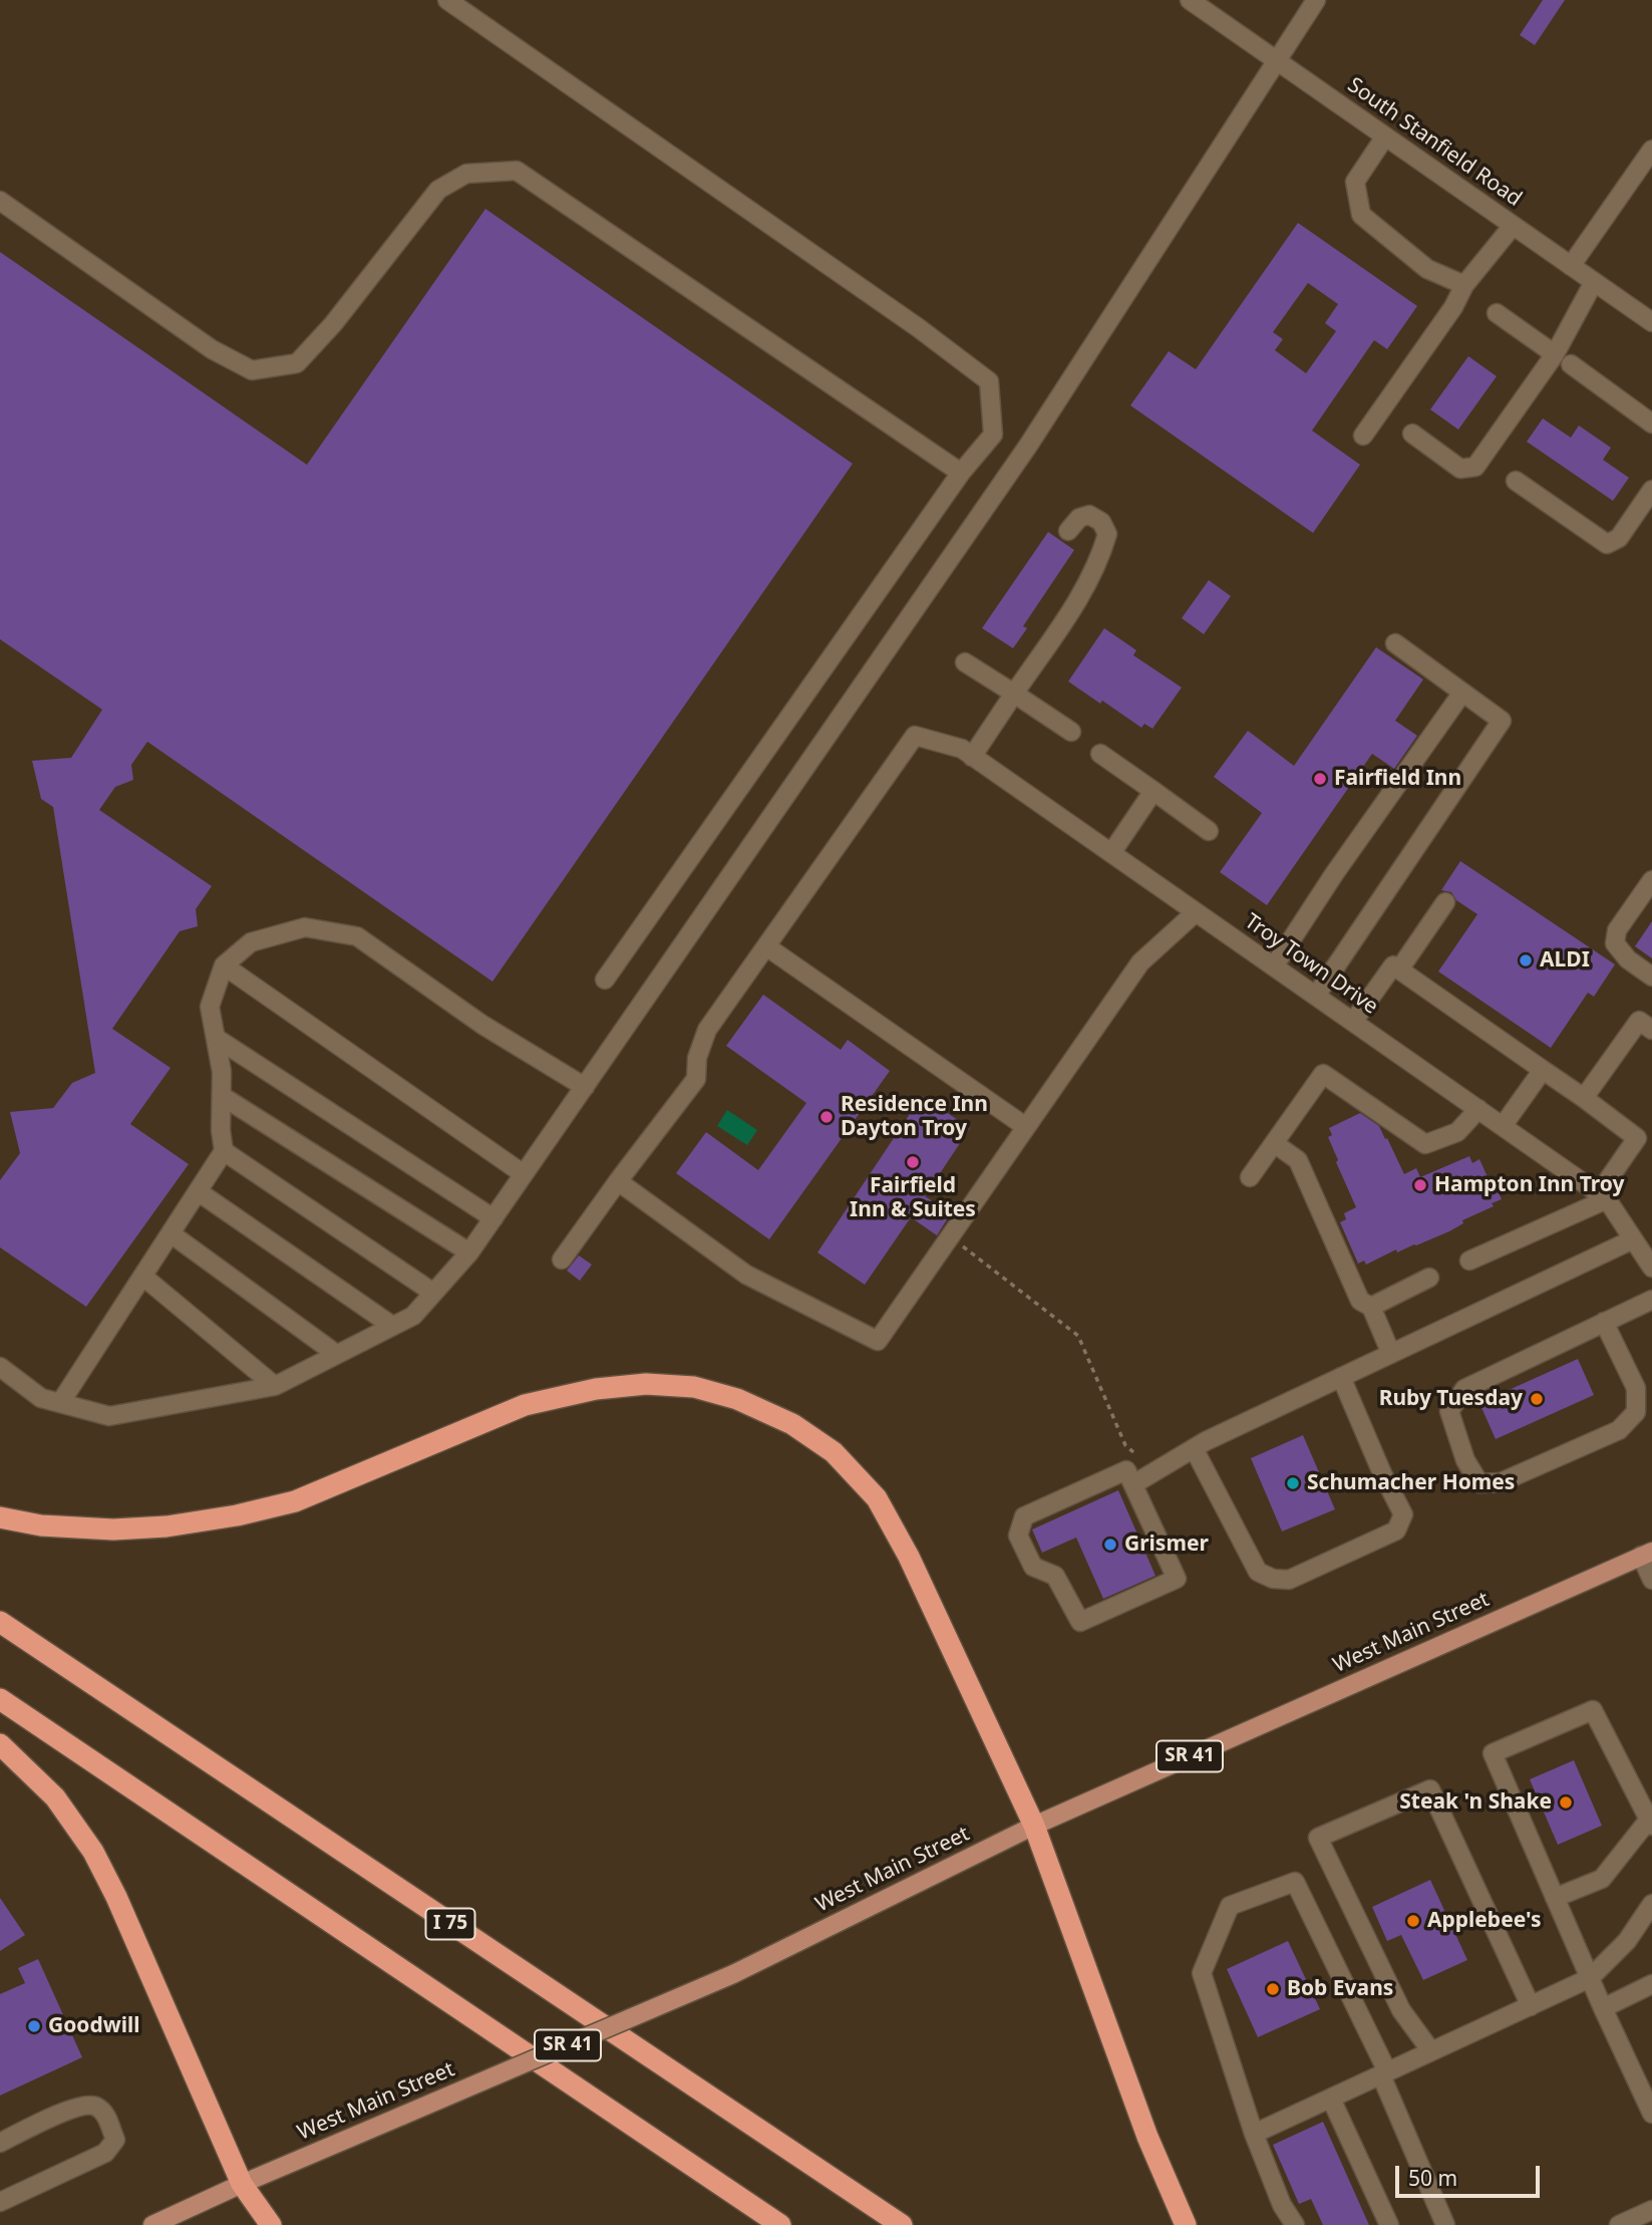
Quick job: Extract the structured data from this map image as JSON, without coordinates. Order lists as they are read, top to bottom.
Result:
{
  "streets": {
    "highway": ["I 75"],
    "main road": ["West Main Street", "SR 41"],
    "street": ["South Stanfield Road", "Troy Town Drive"]
  },
  "places": [
    "Fairfield Inn",
    "ALDI",
    "Residence Inn Dayton Troy",
    "Fairfield Inn & Suites",
    "Hampton Inn Troy",
    "Ruby Tuesday",
    "Schumacher Homes",
    "Grismer",
    "Steak 'n Shake",
    "Applebee's",
    "Bob Evans",
    "Goodwill"
  ],
  "scale_bar": "50 m"
}
